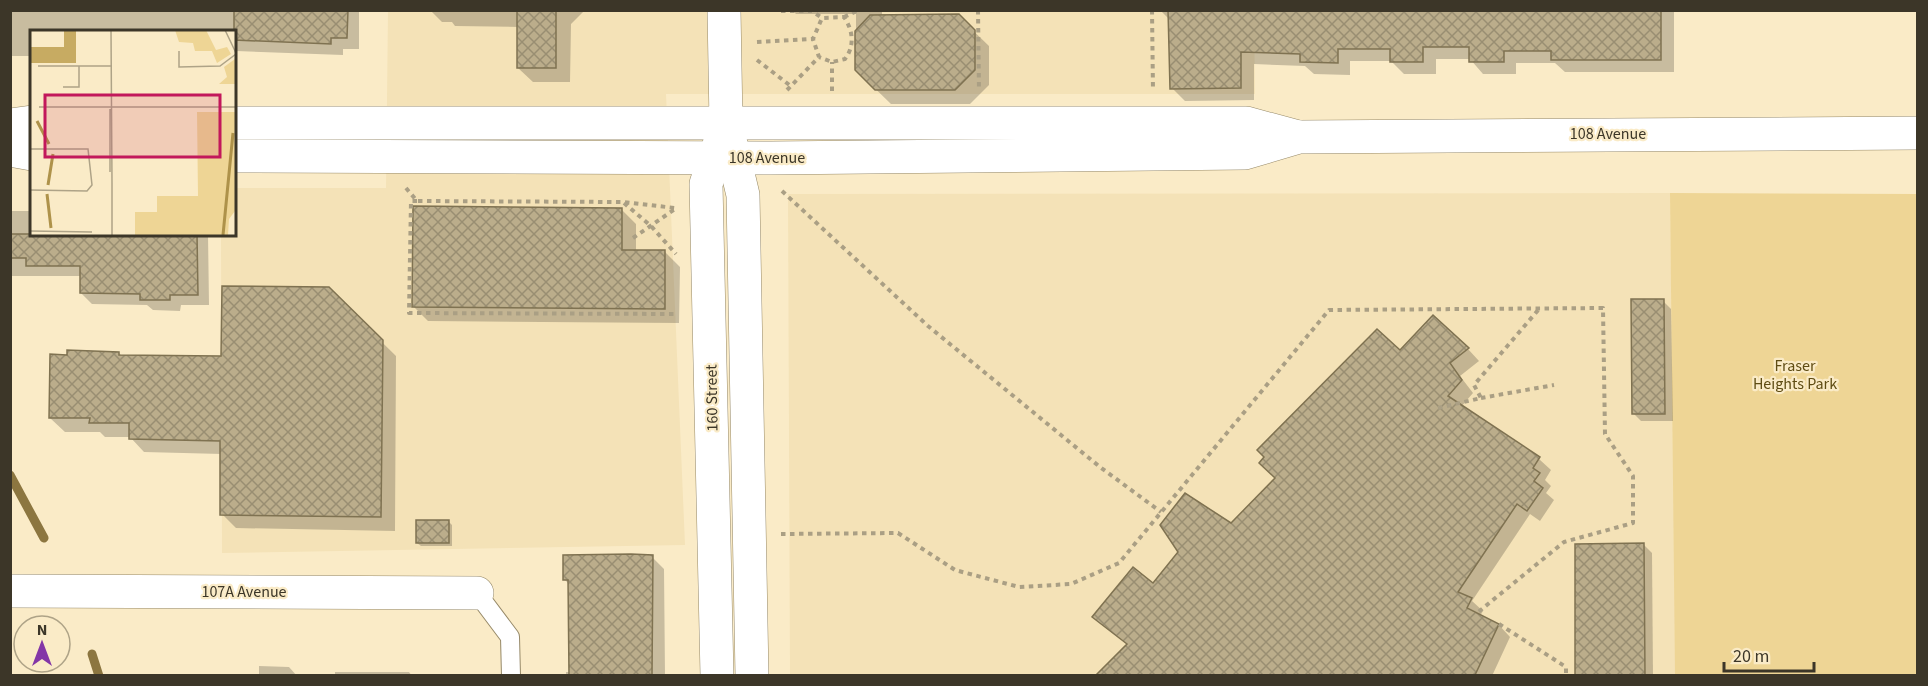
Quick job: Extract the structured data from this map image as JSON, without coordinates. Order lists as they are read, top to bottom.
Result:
{
  "streets": {
    "street": ["108 Avenue", "160 Street", "107A Avenue"]
  },
  "crossings": [
    ["108 Avenue", "160 Street"]
  ],
  "parks": ["Fraser Heights Park"],
  "scale_bar": "20 m",
  "north": "top"
}
